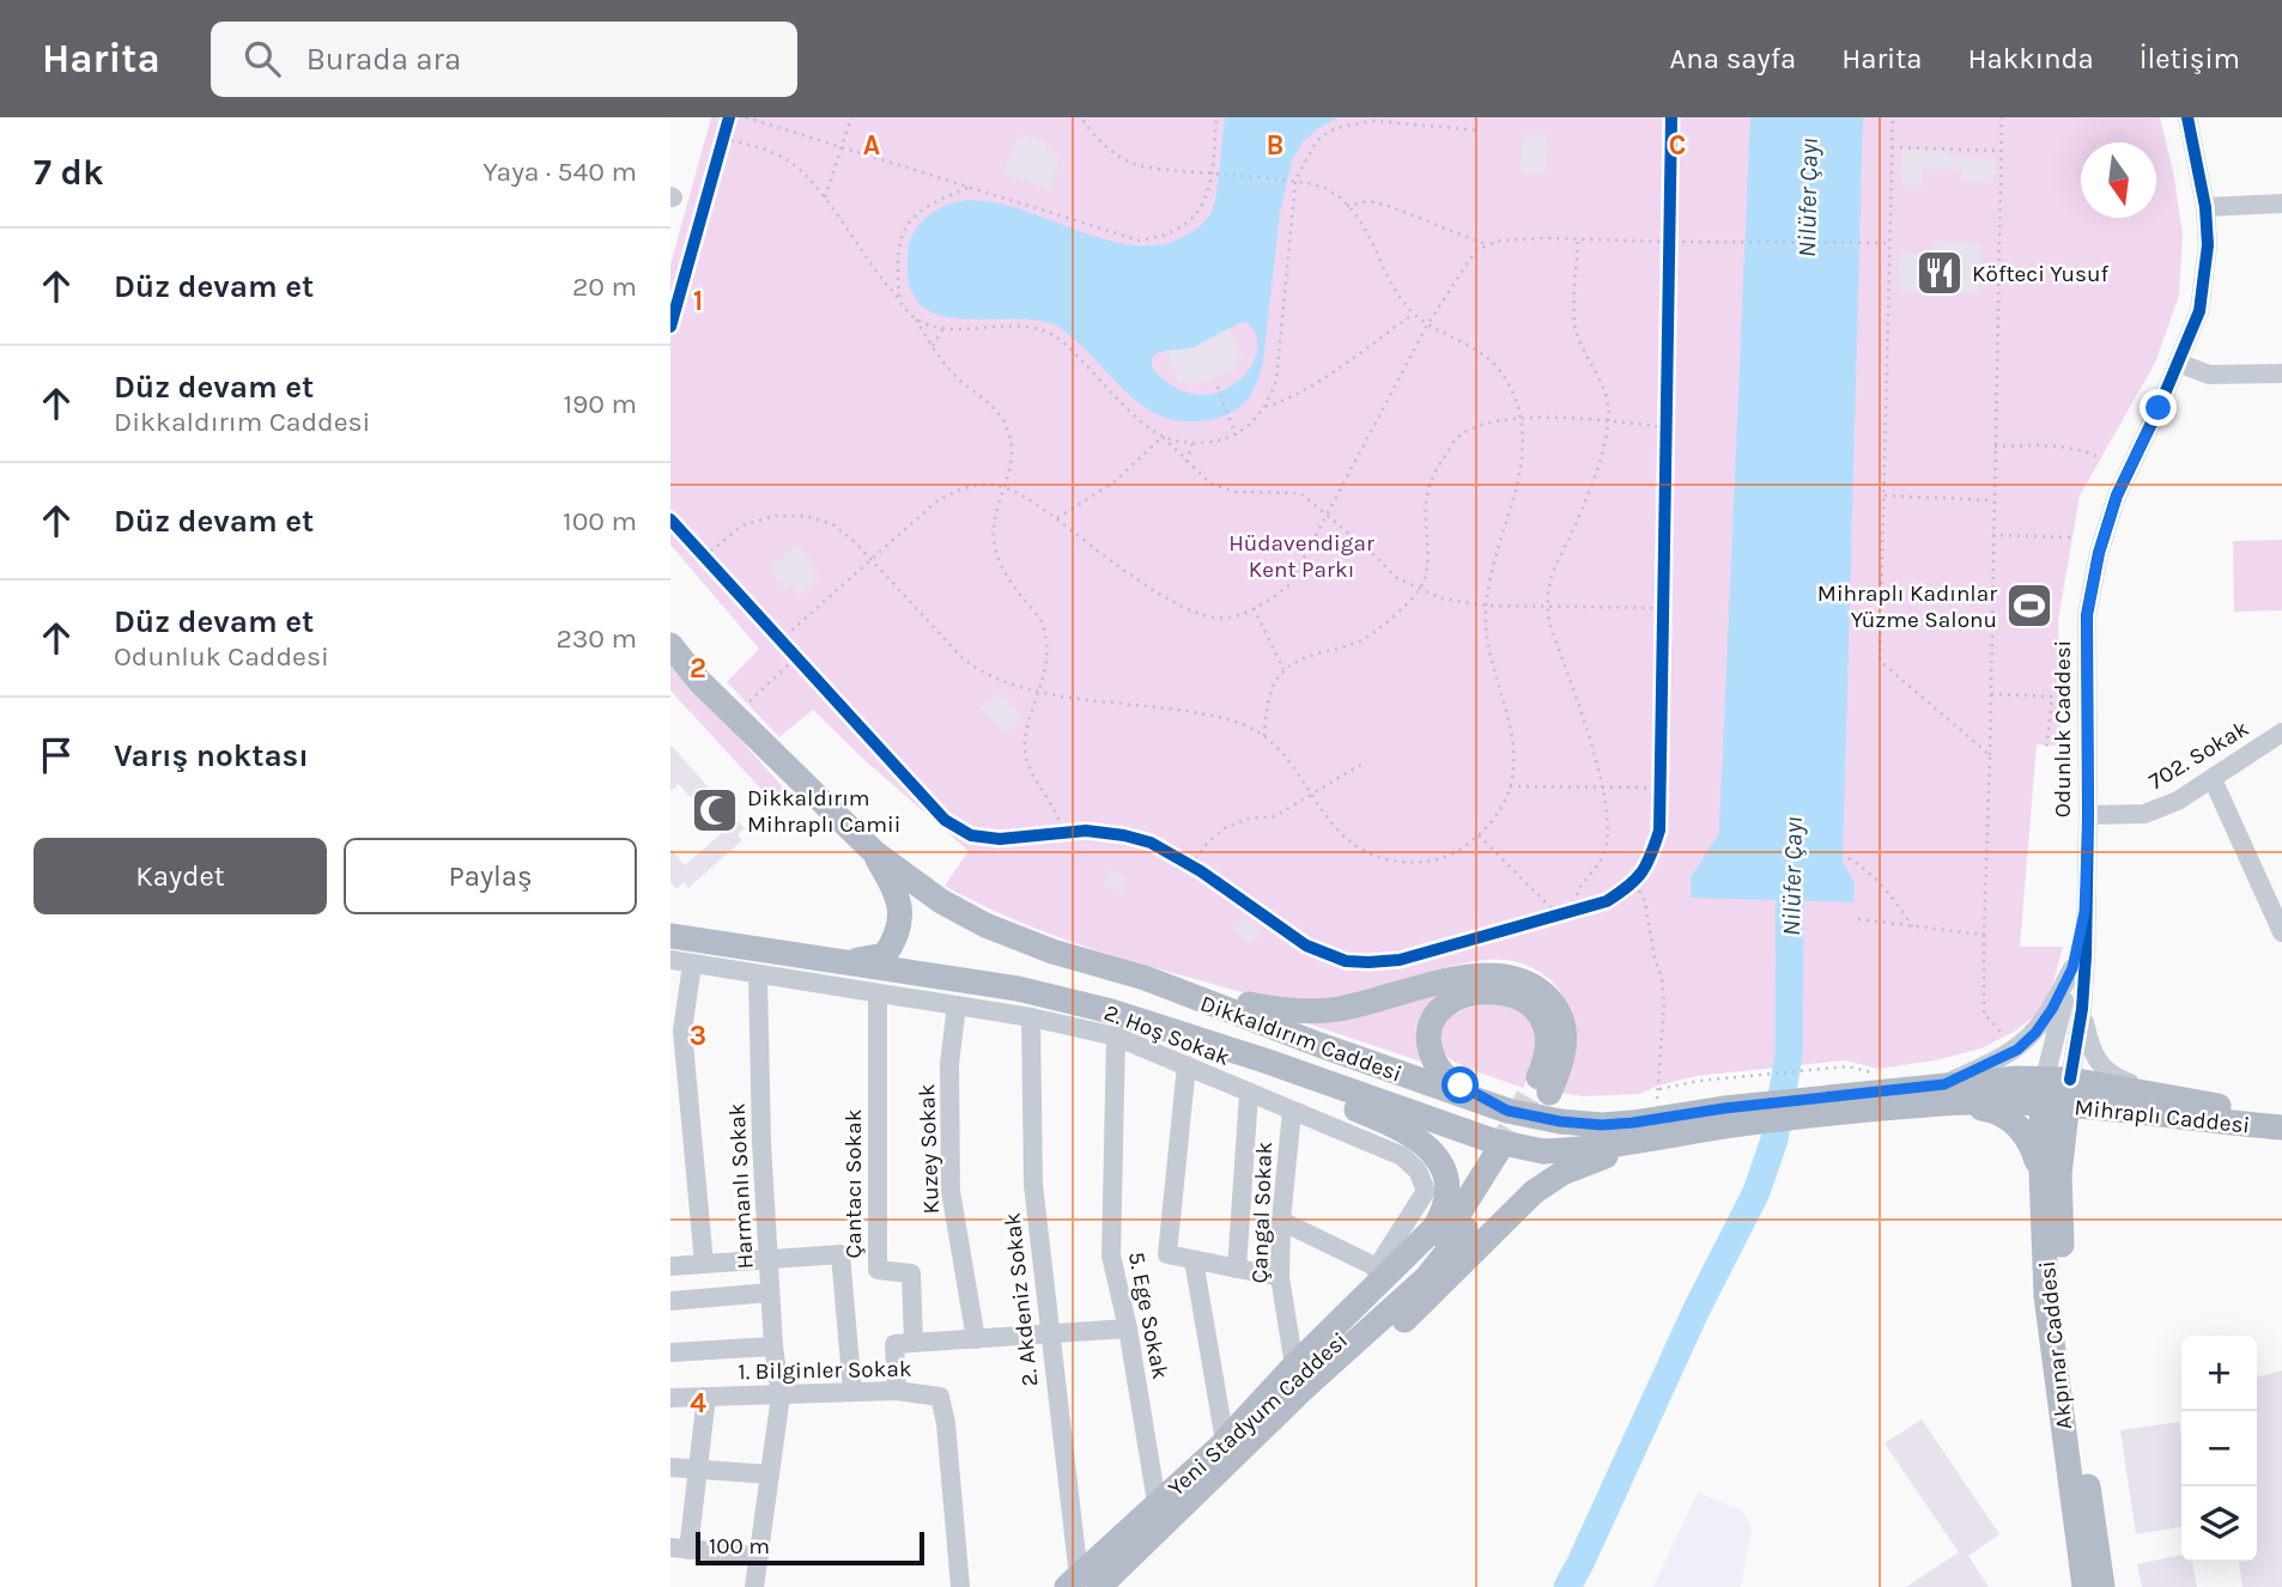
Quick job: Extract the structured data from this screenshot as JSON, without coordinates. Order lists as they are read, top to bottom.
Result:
{
  "streets": {
    "main road": [
      "Dikkaldırım Caddesi",
      "Mihraplı Caddesi",
      "Akpınar Caddesi",
      "Yeni Stadyum Caddesi"
    ],
    "street": [
      "Odunluk Caddesi",
      "702. Sokak",
      "2. Hoş Sokak",
      "Kuzey Sokak",
      "Çantacı Sokak",
      "Harmanlı Sokak",
      "Çangal Sokak",
      "2. Akdeniz Sokak",
      "5. Ege Sokak",
      "1. Bilginler Sokak"
    ]
  },
  "crossings": [
    ["Odunluk Caddesi", "702. Sokak"],
    ["2. Hoş Sokak", "Kuzey Sokak"],
    ["2. Hoş Sokak", "Çantacı Sokak"],
    ["2. Hoş Sokak", "Harmanlı Sokak"],
    ["2. Hoş Sokak", "Çangal Sokak"],
    ["2. Hoş Sokak", "2. Akdeniz Sokak"],
    ["2. Hoş Sokak", "5. Ege Sokak"],
    ["Dikkaldırım Caddesi", "Mihraplı Caddesi"],
    ["Dikkaldırım Caddesi", "Akpınar Caddesi"],
    ["Dikkaldırım Caddesi", "Yeni Stadyum Caddesi"],
    ["Mihraplı Caddesi", "Akpınar Caddesi"],
    ["Harmanlı Sokak", "1. Bilginler Sokak"],
    ["2. Akdeniz Sokak", "Yeni Stadyum Caddesi"],
    ["5. Ege Sokak", "Yeni Stadyum Caddesi"]
  ],
  "water": ["Nilüfer Çayı"],
  "parks": ["Hüdavendigar Kent Parkı"],
  "places": {
    "restaurant": ["Köfteci Yusuf"],
    "sports": ["Mihraplı Kadınlar Yüzme Salonu"],
    "mosque": ["Dikkaldırım Mihraplı Camii"]
  },
  "scale_bar": "100 m",
  "north": "bottom",
  "page": {
    "header": "Harita",
    "search": "Burada ara",
    "nav": [
      "Ana sayfa",
      "Harita",
      "Hakkında",
      "İletişim"
    ],
    "heading": ["7 dk", "Yaya · 540 m"],
    "list": [
      ["Düz devam et", "20 m"],
      ["Düz devam et", "Dikkaldırım Caddesi", "190 m"],
      ["Düz devam et", "100 m"],
      ["Düz devam et", "Odunluk Caddesi", "230 m"],
      "Varış noktası"
    ],
    "buttons": ["Kaydet", "Paylaş"],
    "map_buttons": ["+", "−"],
    "scale": "100 m"
  },
  "grid": {
    "columns": ["A", "B", "C"],
    "rows": [
      "1",
      "2",
      "3",
      "4"
    ]
  }
}
